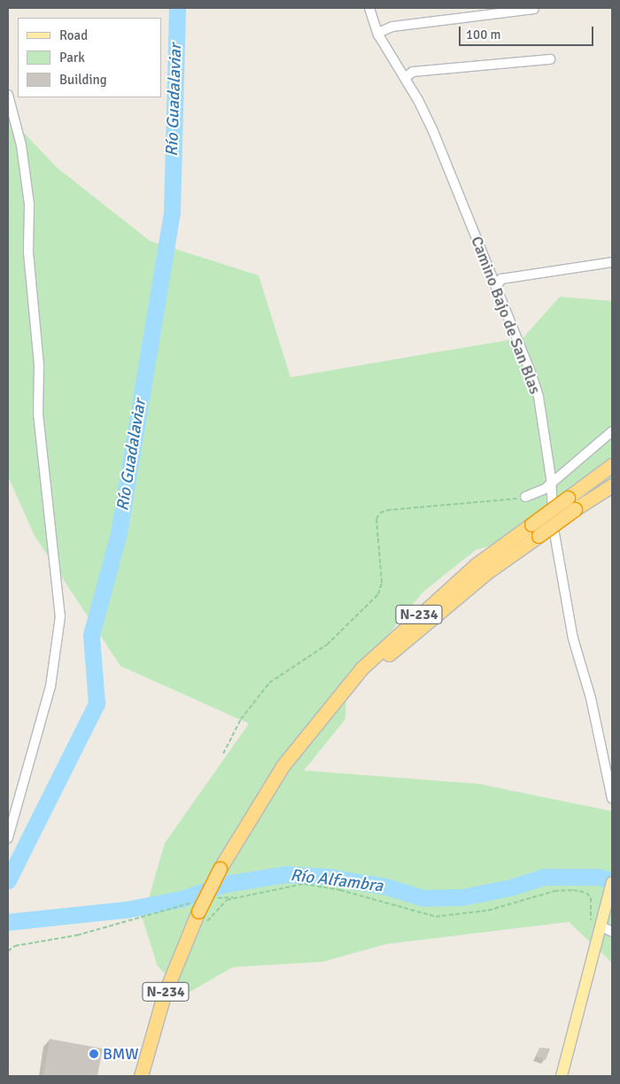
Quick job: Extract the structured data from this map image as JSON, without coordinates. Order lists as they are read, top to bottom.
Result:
{
  "streets": {
    "highway": ["N-234"],
    "street": ["Camino Bajo de San Blas"]
  },
  "water": ["Río Guadalaviar", "Río Alfambra"],
  "places": ["BMW"],
  "legend": ["Road", "Park", "Building"],
  "scale_bar": "100 m"
}
